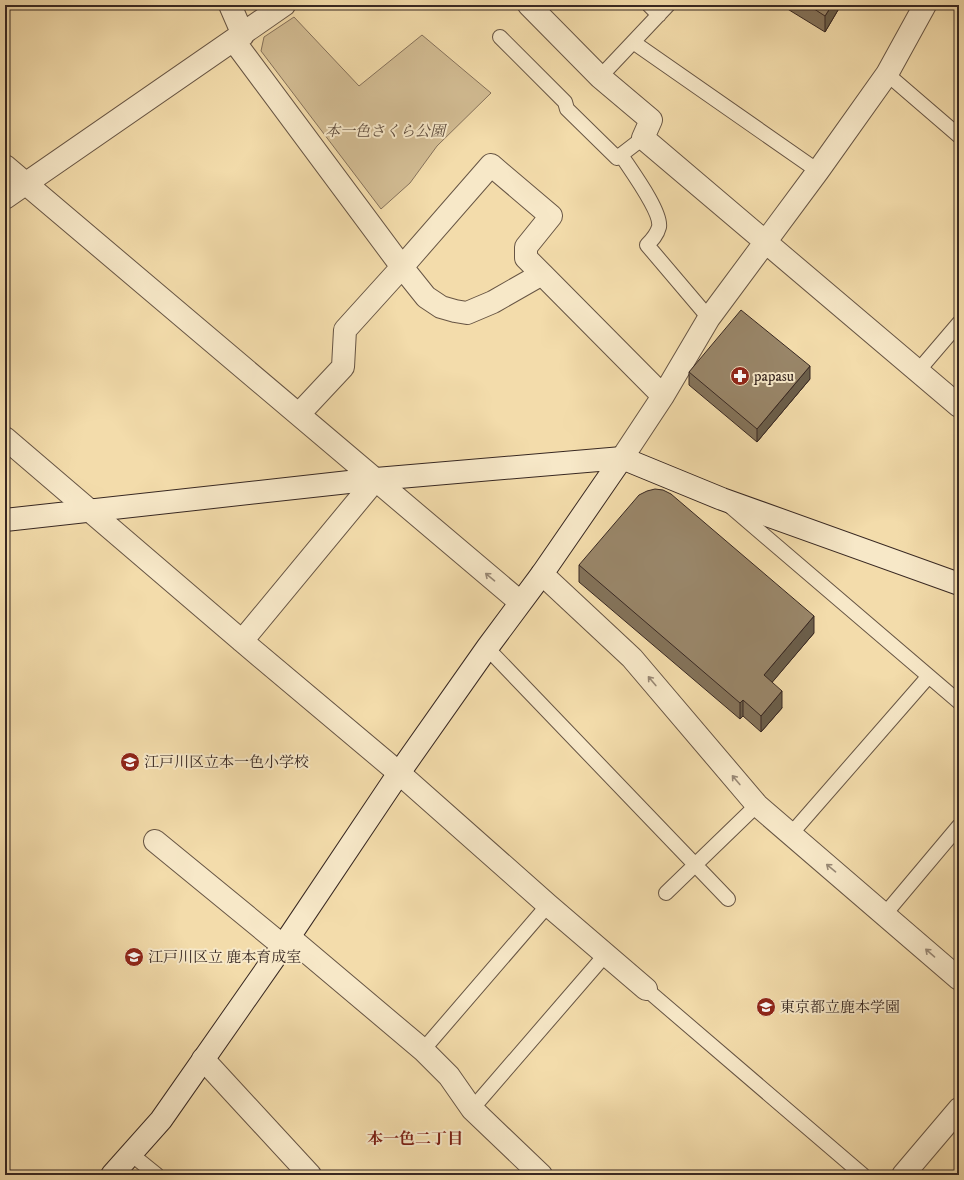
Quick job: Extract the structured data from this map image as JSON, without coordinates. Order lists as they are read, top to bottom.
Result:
{
  "districts": ["本一色二丁目"],
  "parks": ["本一色さくら公園"],
  "places": {
    "pharmacy": ["papasu"],
    "school or university": ["江戸川区立本一色小学校", "江戸川区立 鹿本育成室", "東京都立鹿本学園"]
  }
}
